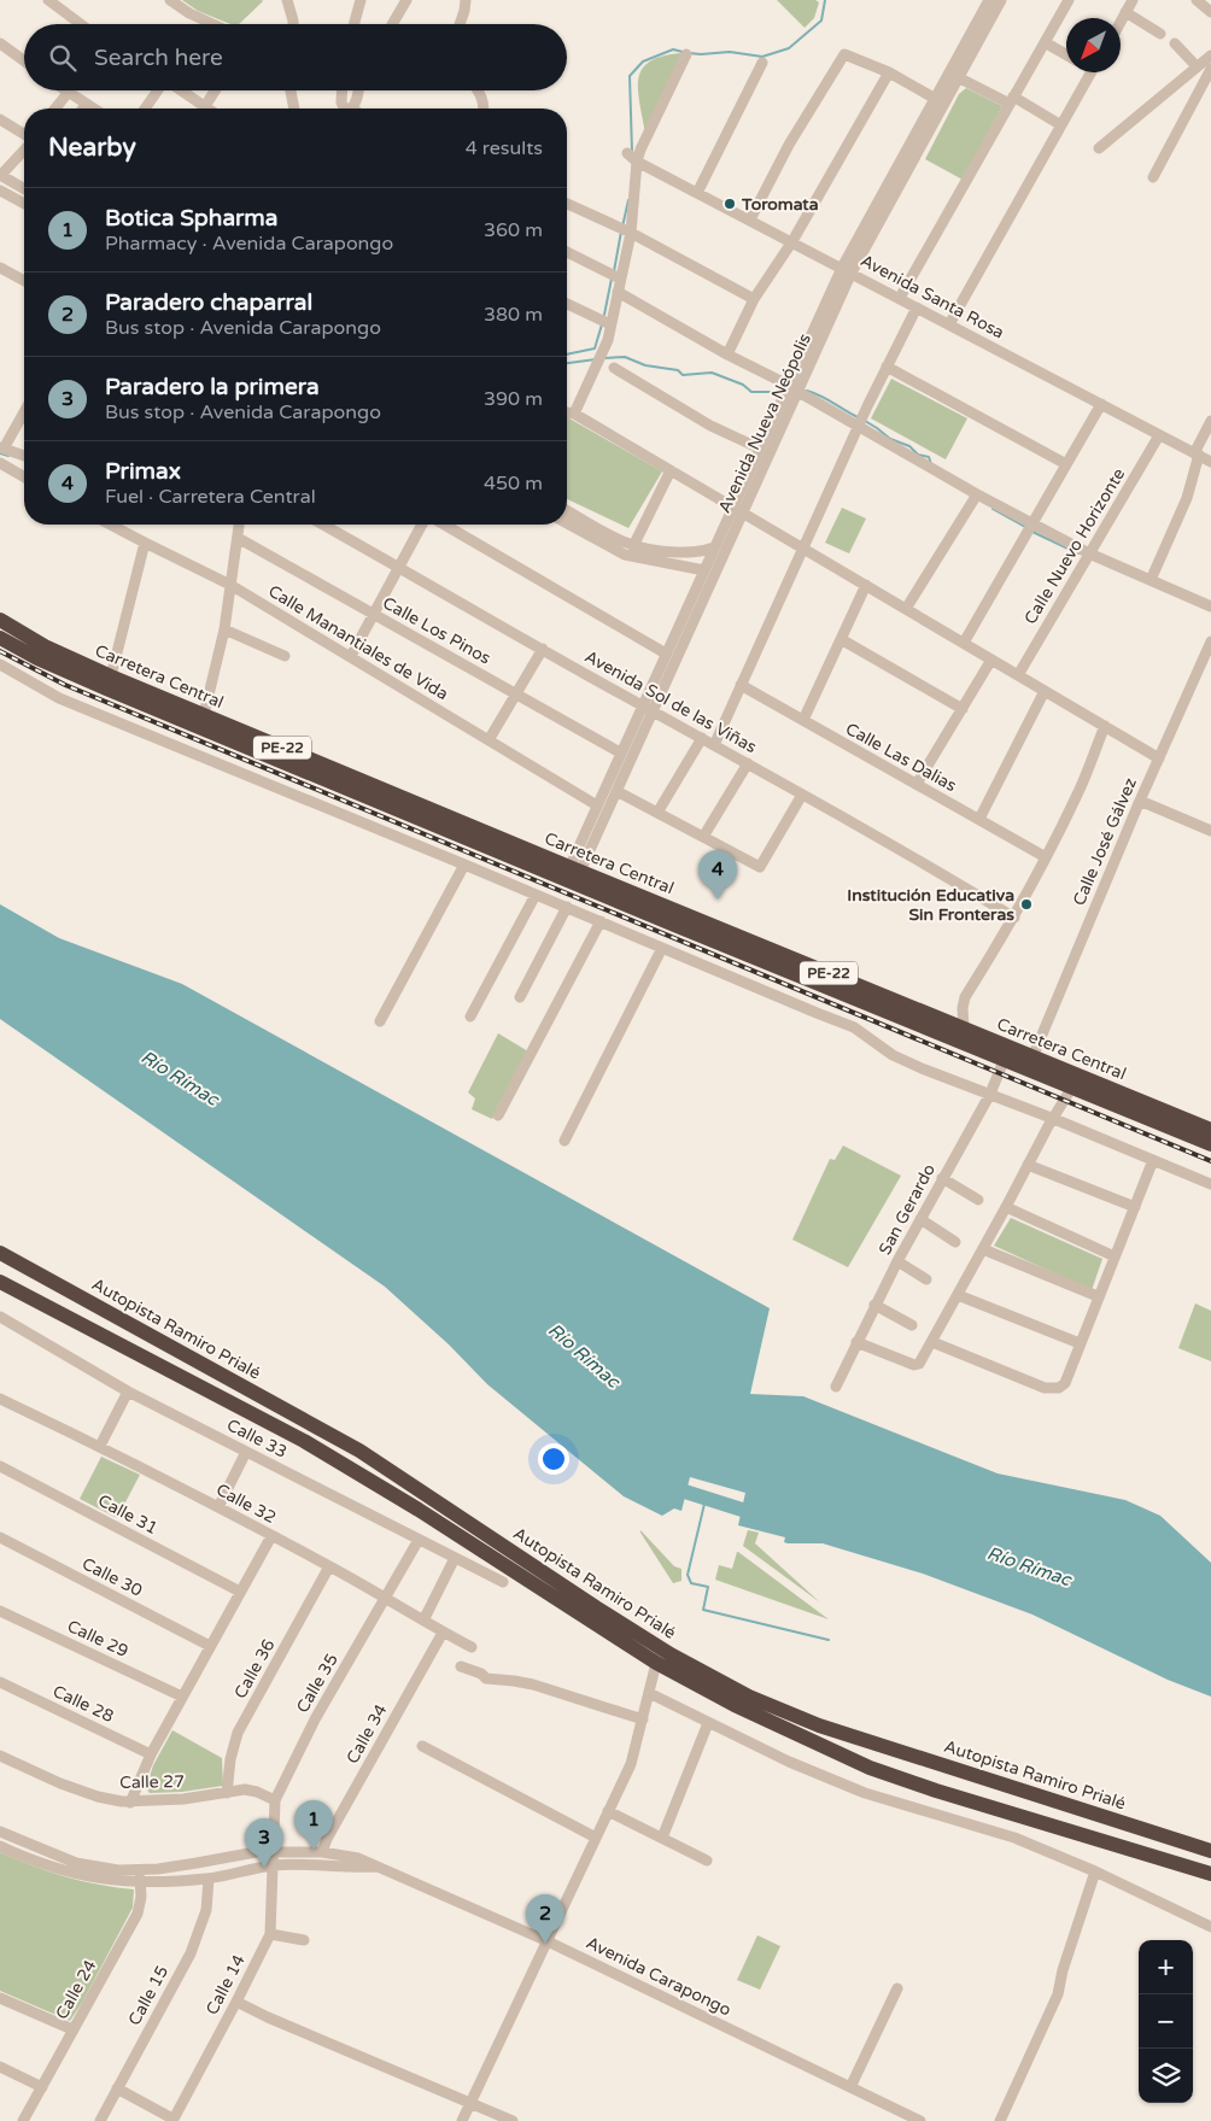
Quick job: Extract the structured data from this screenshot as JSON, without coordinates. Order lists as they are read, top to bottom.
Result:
{
  "streets": {
    "highway": ["Carretera Central", "PE-22", "Autopista Ramiro Prialé"],
    "street": [
      "Avenida Santa Rosa",
      "Avenida Nueva Neópolis",
      "Calle Nuevo Horizonte",
      "Calle Los Pinos",
      "Calle Manantiales de Vida",
      "Avenida Sol de las Viñas",
      "Calle Las Dalias",
      "Calle José Gálvez",
      "San Gerardo",
      "Calle 33",
      "Calle 32",
      "Calle 31",
      "Calle 30",
      "Calle 29",
      "Calle 36",
      "Calle 35",
      "Calle 28",
      "Calle 34",
      "Calle 27",
      "Avenida Carapongo",
      "Calle 14",
      "Calle 24",
      "Calle 15"
    ]
  },
  "crossings": [
    ["Avenida Santa Rosa", "Avenida Nueva Neópolis"],
    ["Avenida Santa Rosa", "Calle Nuevo Horizonte"],
    ["Avenida Nueva Neópolis", "Calle Los Pinos"],
    ["Avenida Nueva Neópolis", "Calle Manantiales de Vida"],
    ["Avenida Nueva Neópolis", "Carretera Central"],
    ["Avenida Nueva Neópolis", "Avenida Sol de las Viñas"],
    ["Carretera Central", "Calle José Gálvez"],
    ["Carretera Central", "San Gerardo"],
    ["Calle 33", "Calle 35"],
    ["Calle 32", "Calle 36"],
    ["Calle 32", "Calle 35"],
    ["Calle 32", "Calle 34"],
    ["Calle 36", "Calle 27"],
    ["Calle 35", "Calle 27"],
    ["Calle 35", "Avenida Carapongo"],
    ["Calle 35", "Calle 14"],
    ["Calle 34", "Avenida Carapongo"],
    ["Avenida Carapongo", "Calle 14"],
    ["Avenida Carapongo", "Calle 24"],
    ["Avenida Carapongo", "Calle 15"]
  ],
  "water": ["Río Rímac"],
  "places": ["Toromata", "Institución Educativa Sin Fronteras"],
  "north": "bottom left",
  "page": {
    "search": "Search here",
    "heading": ["Nearby", "4 results"],
    "list": [
      {
        "mark": "1",
        "name": "Botica Spharma",
        "note": "Pharmacy · Avenida Carapongo",
        "value": "360 m"
      },
      {
        "mark": "2",
        "name": "Paradero chaparral",
        "note": "Bus stop · Avenida Carapongo",
        "value": "380 m"
      },
      {
        "mark": "3",
        "name": "Paradero la primera",
        "note": "Bus stop · Avenida Carapongo",
        "value": "390 m"
      },
      {
        "mark": "4",
        "name": "Primax",
        "note": "Fuel · Carretera Central",
        "value": "450 m"
      }
    ],
    "pins": [
      "4",
      "1",
      "3",
      "2"
    ],
    "map_buttons": ["+", "−"]
  }
}
